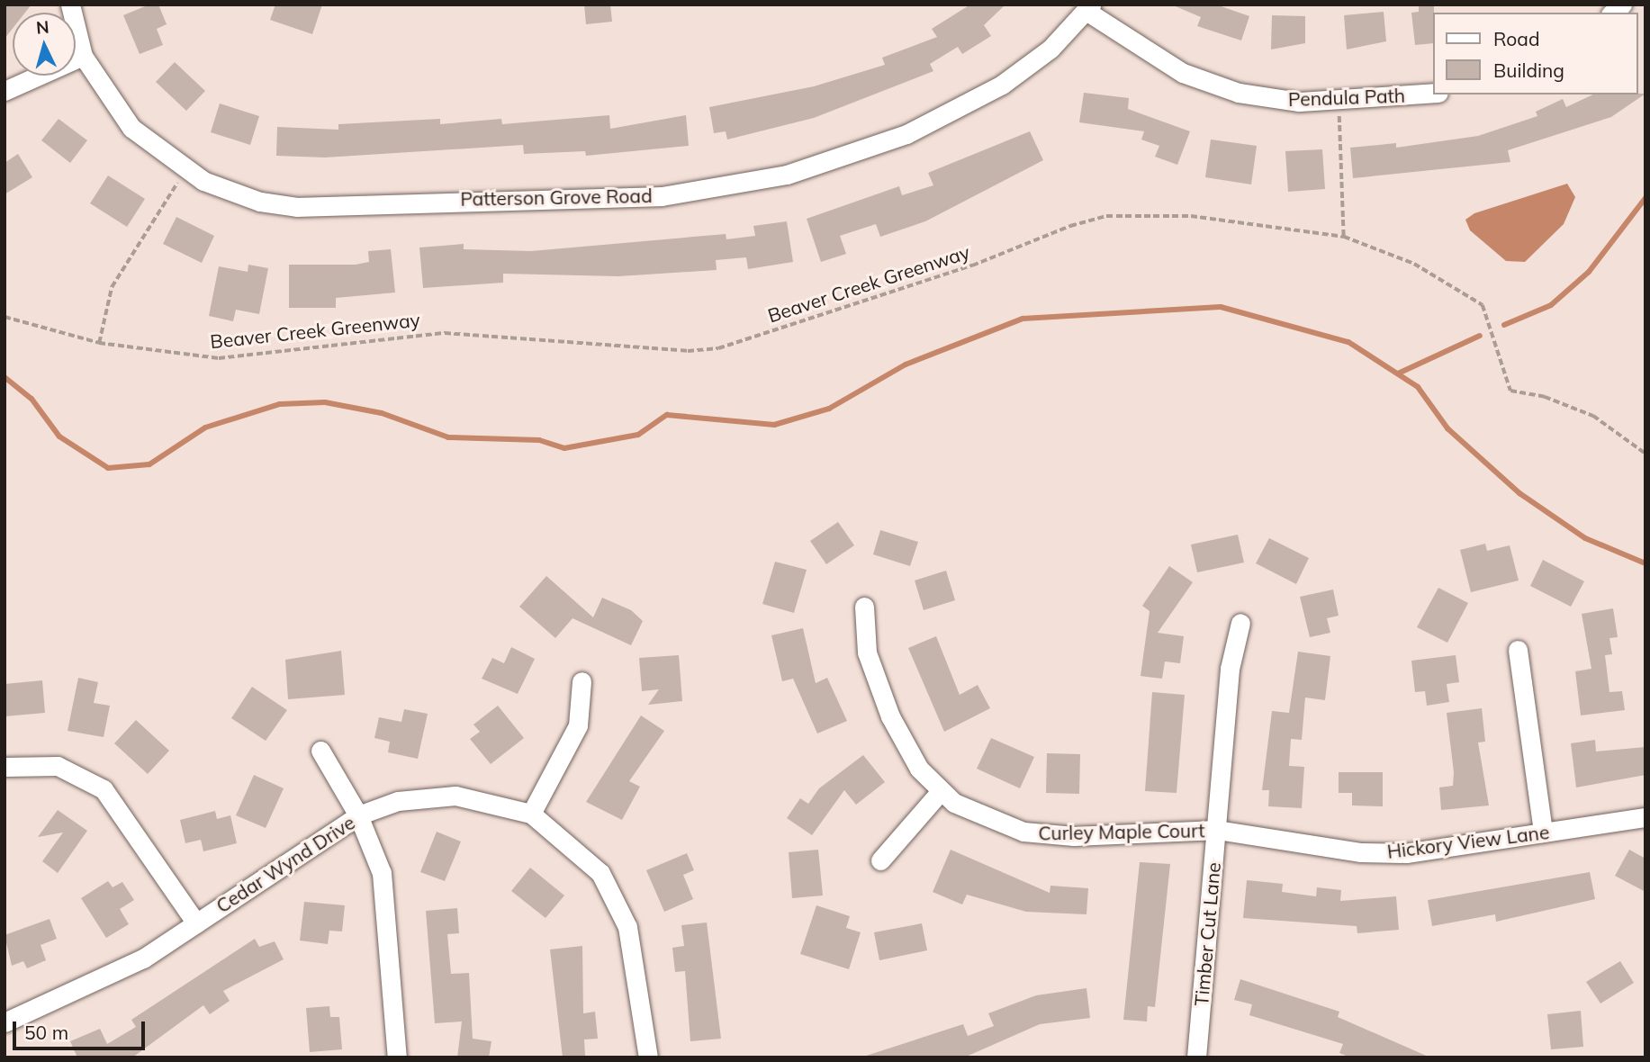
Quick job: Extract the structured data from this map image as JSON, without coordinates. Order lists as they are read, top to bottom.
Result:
{
  "streets": {
    "street": [
      "Pendula Path",
      "Patterson Grove Road",
      "Curley Maple Court",
      "Hickory View Lane",
      "Cedar Wynd Drive",
      "Timber Cut Lane"
    ],
    "path": ["Beaver Creek Greenway"]
  },
  "crossings": [
    ["Pendula Path", "Patterson Grove Road"],
    ["Curley Maple Court", "Hickory View Lane"],
    ["Curley Maple Court", "Timber Cut Lane"],
    ["Hickory View Lane", "Timber Cut Lane"]
  ],
  "legend": ["Road", "Building"],
  "scale_bar": "50 m",
  "north": "top"
}
